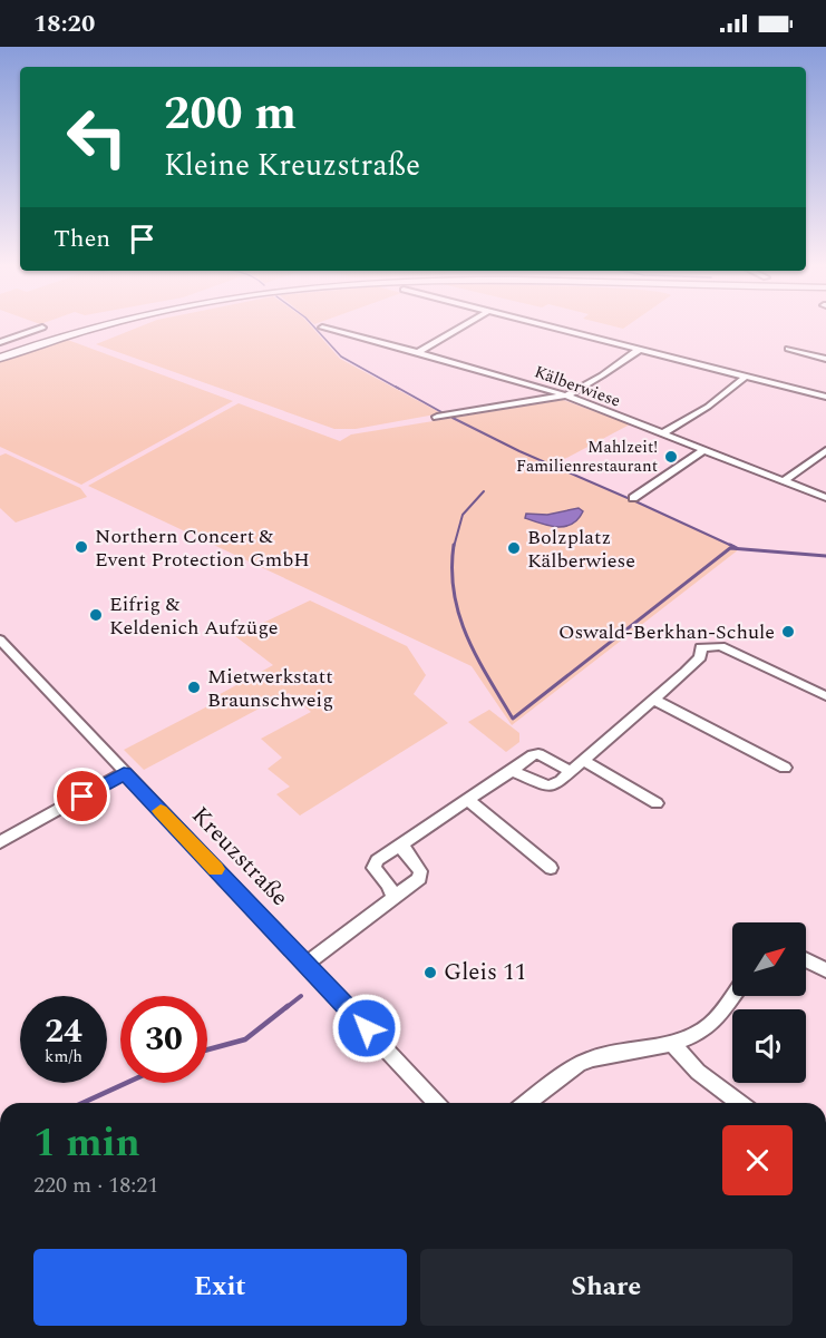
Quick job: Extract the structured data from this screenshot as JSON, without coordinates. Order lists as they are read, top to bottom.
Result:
{
  "streets": {
    "street": ["Kälberwiese", "Kreuzstraße"]
  },
  "places": [
    "Mahlzeit! Familienrestaurant",
    "Northern Concert & Event Protection GmbH",
    "Bolzplatz Kälberwiese",
    "Eifrig & Keldenich Aufzüge",
    "Oswald-Berkhan-Schule",
    "Mietwerkstatt Braunschweig",
    "Gleis 11"
  ],
  "north": "top right",
  "page": {
    "status": "18:20",
    "turn": ["200 m", "Kleine Kreuzstraße"],
    "then": "Then",
    "speed": "24 km/h",
    "limit": "30",
    "heading": ["1 min", "220 m · 18:21"],
    "buttons": ["Exit", "Share"]
  }
}
